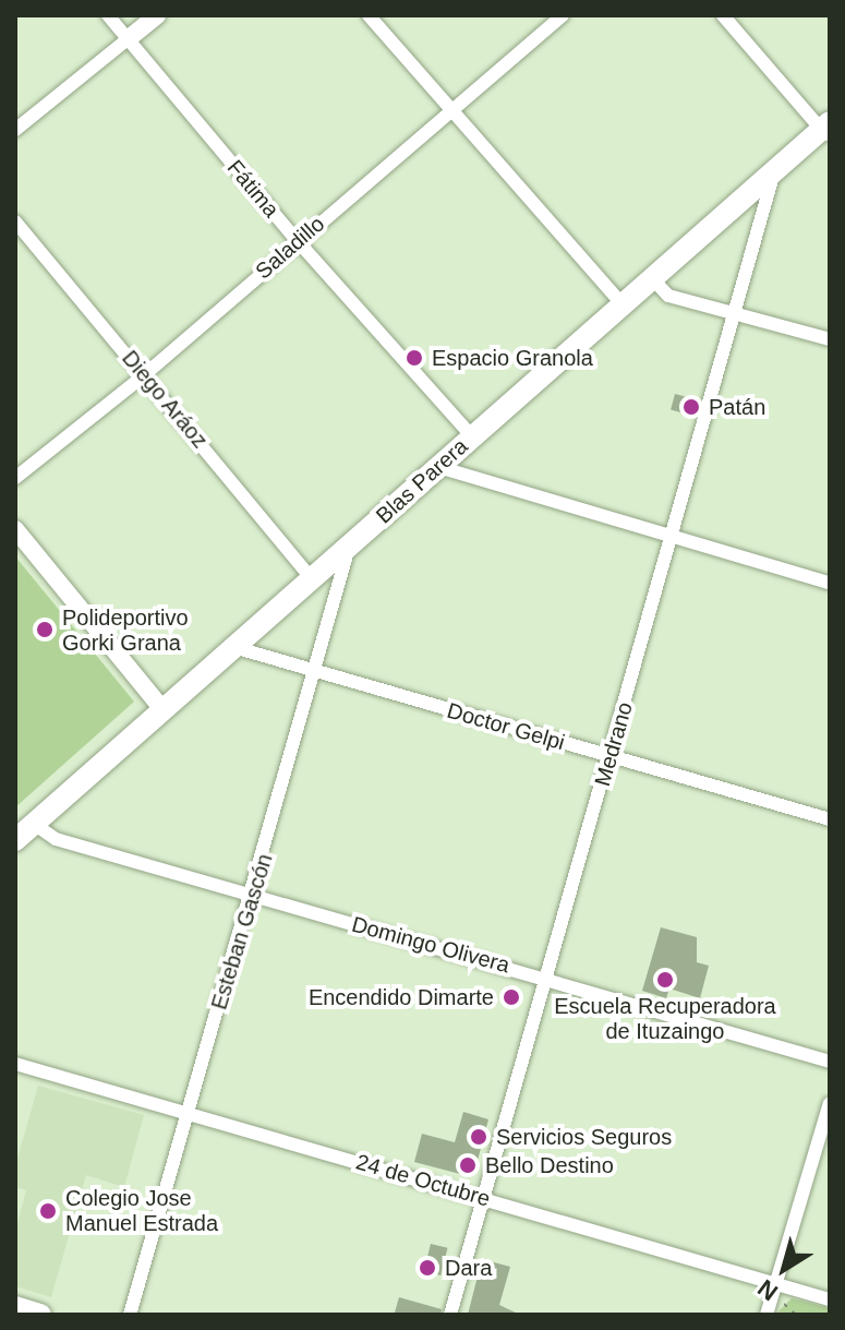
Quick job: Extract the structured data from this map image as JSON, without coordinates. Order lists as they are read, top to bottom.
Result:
{
  "streets": {
    "main road": ["Blas Parera"],
    "street": [
      "Fátima",
      "Saladillo",
      "Diego Aráoz",
      "Doctor Gelpi",
      "Medrano",
      "Esteban Gascón",
      "Domingo Olivera",
      "24 de Octubre"
    ]
  },
  "crossings": [
    ["Fátima", "Saladillo"],
    ["Fátima", "Blas Parera"],
    ["Saladillo", "Diego Aráoz"],
    ["Diego Aráoz", "Blas Parera"],
    ["Blas Parera", "Doctor Gelpi"],
    ["Blas Parera", "Medrano"],
    ["Blas Parera", "Esteban Gascón"],
    ["Blas Parera", "Domingo Olivera"],
    ["Doctor Gelpi", "Medrano"],
    ["Doctor Gelpi", "Esteban Gascón"],
    ["Medrano", "Domingo Olivera"],
    ["Medrano", "24 de Octubre"],
    ["Esteban Gascón", "Domingo Olivera"],
    ["Esteban Gascón", "24 de Octubre"]
  ],
  "places": [
    "Espacio Granola",
    "Patán",
    "Polideportivo Gorki Grana",
    "Escuela Recuperadora de Ituzaingo",
    "Encendido Dimarte",
    "Servicios Seguros",
    "Bello Destino",
    "Colegio Jose Manuel Estrada",
    "Dara"
  ],
  "north": "bottom left"
}
